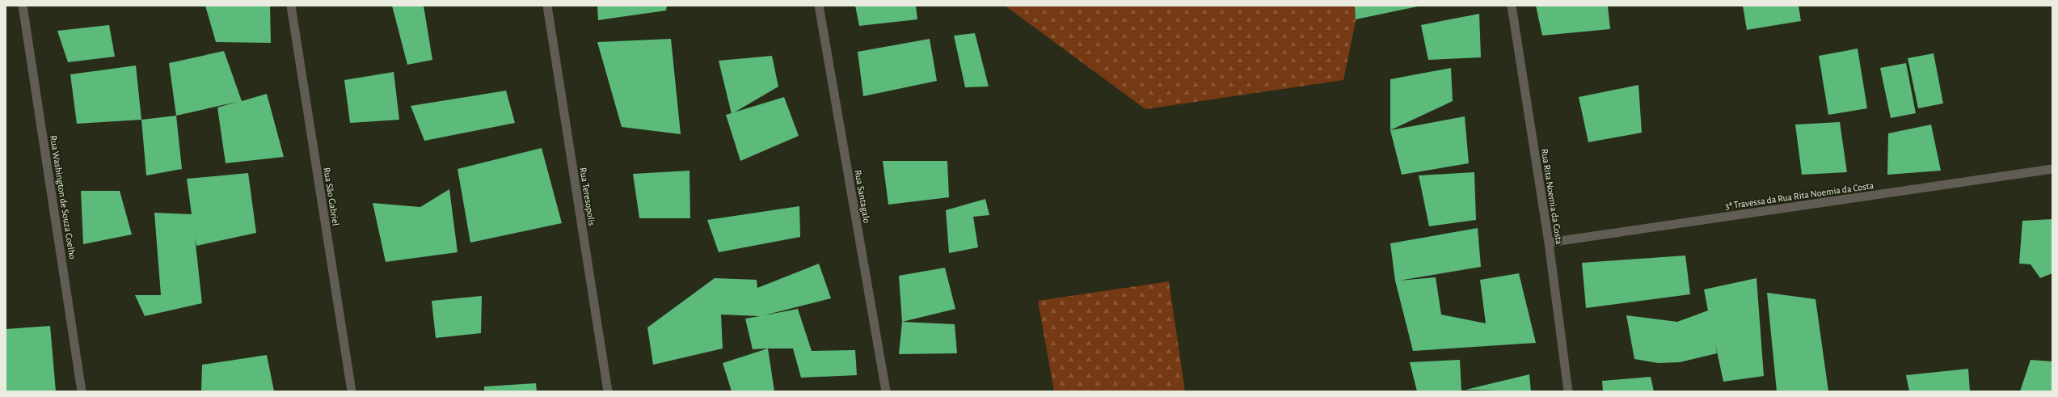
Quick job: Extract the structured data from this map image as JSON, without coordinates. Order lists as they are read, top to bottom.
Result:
{
  "streets": {
    "street": [
      "3ª Travessa da Rua Rita Noemia da Costa",
      "Rua São Gabriel",
      "Rua Teresopolis",
      "Rua Santagalo",
      "Rua Rita Noemia da Costa",
      "Rua Washington de Souza Coelho"
    ]
  },
  "crossings": [
    ["3ª Travessa da Rua Rita Noemia da Costa", "Rua Rita Noemia da Costa"]
  ]
}
